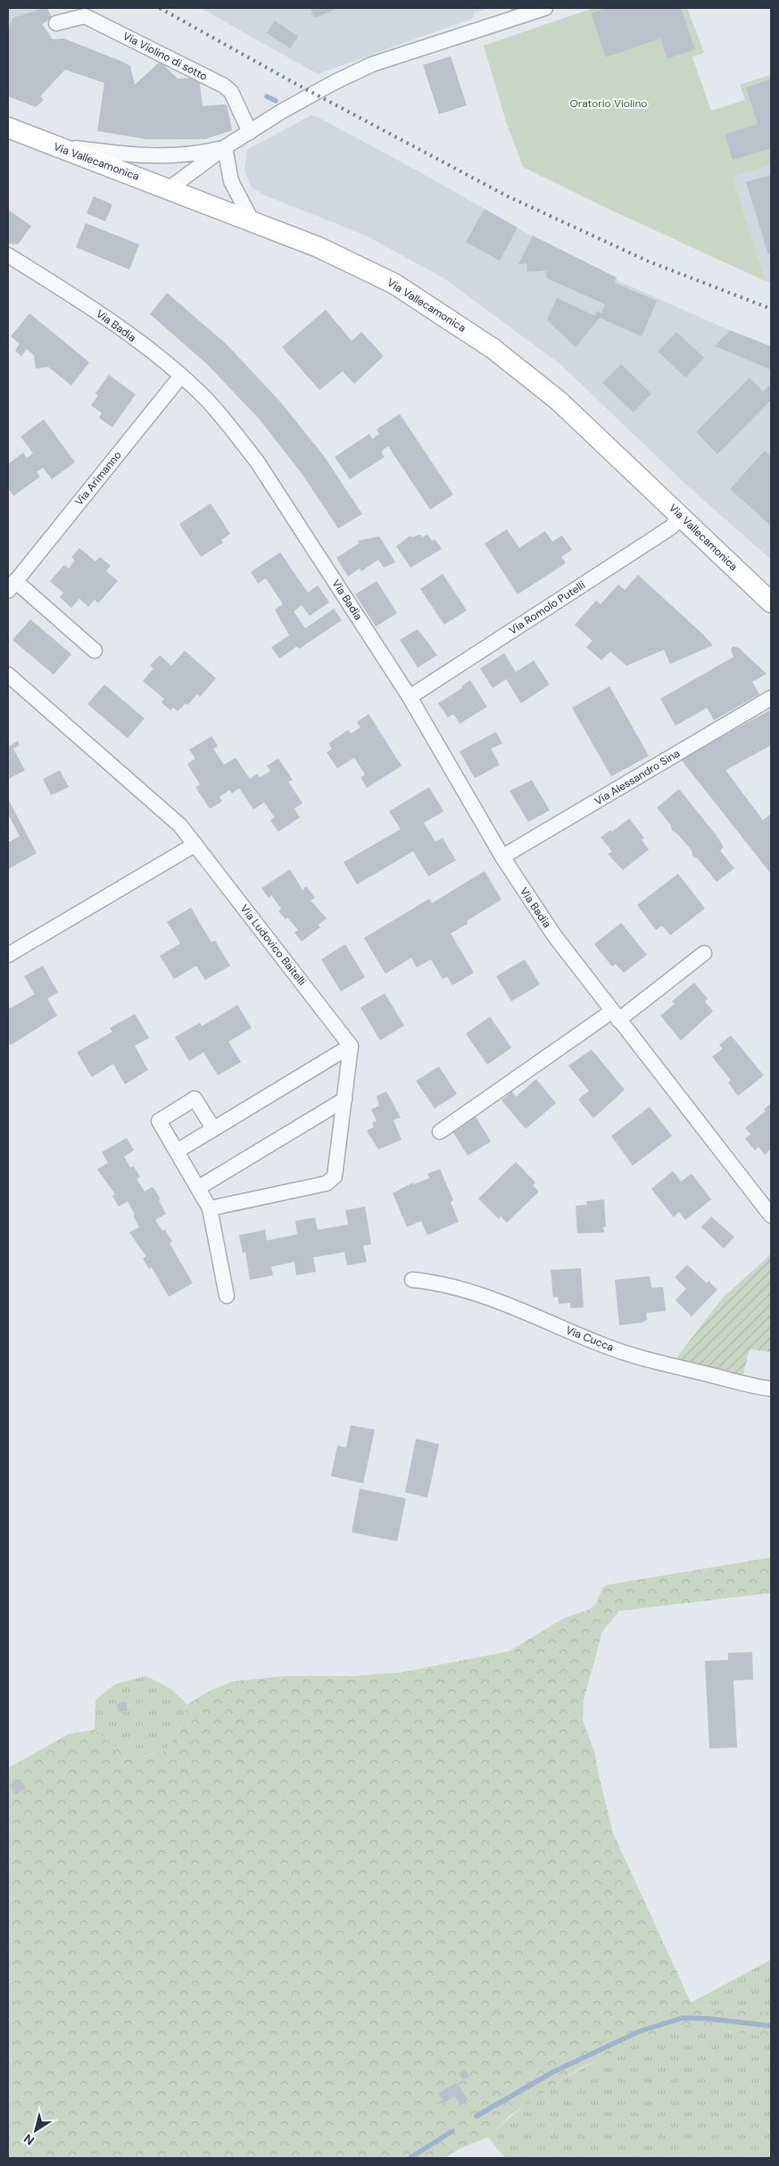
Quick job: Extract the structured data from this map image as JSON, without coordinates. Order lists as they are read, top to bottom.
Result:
{
  "streets": {
    "main road": ["Via Vallecamonica"],
    "street": [
      "Via Violino di sotto",
      "Via Badia",
      "Via Arimanno",
      "Via Romolo Putelli",
      "Via Alessandro Sina",
      "Via Ludovico Baitelli",
      "Via Cucca"
    ]
  },
  "crossings": [
    ["Via Vallecamonica", "Via Romolo Putelli"],
    ["Via Badia", "Via Arimanno"],
    ["Via Badia", "Via Romolo Putelli"],
    ["Via Badia", "Via Alessandro Sina"]
  ],
  "parks": ["Oratorio Violino"],
  "north": "bottom left"
}
